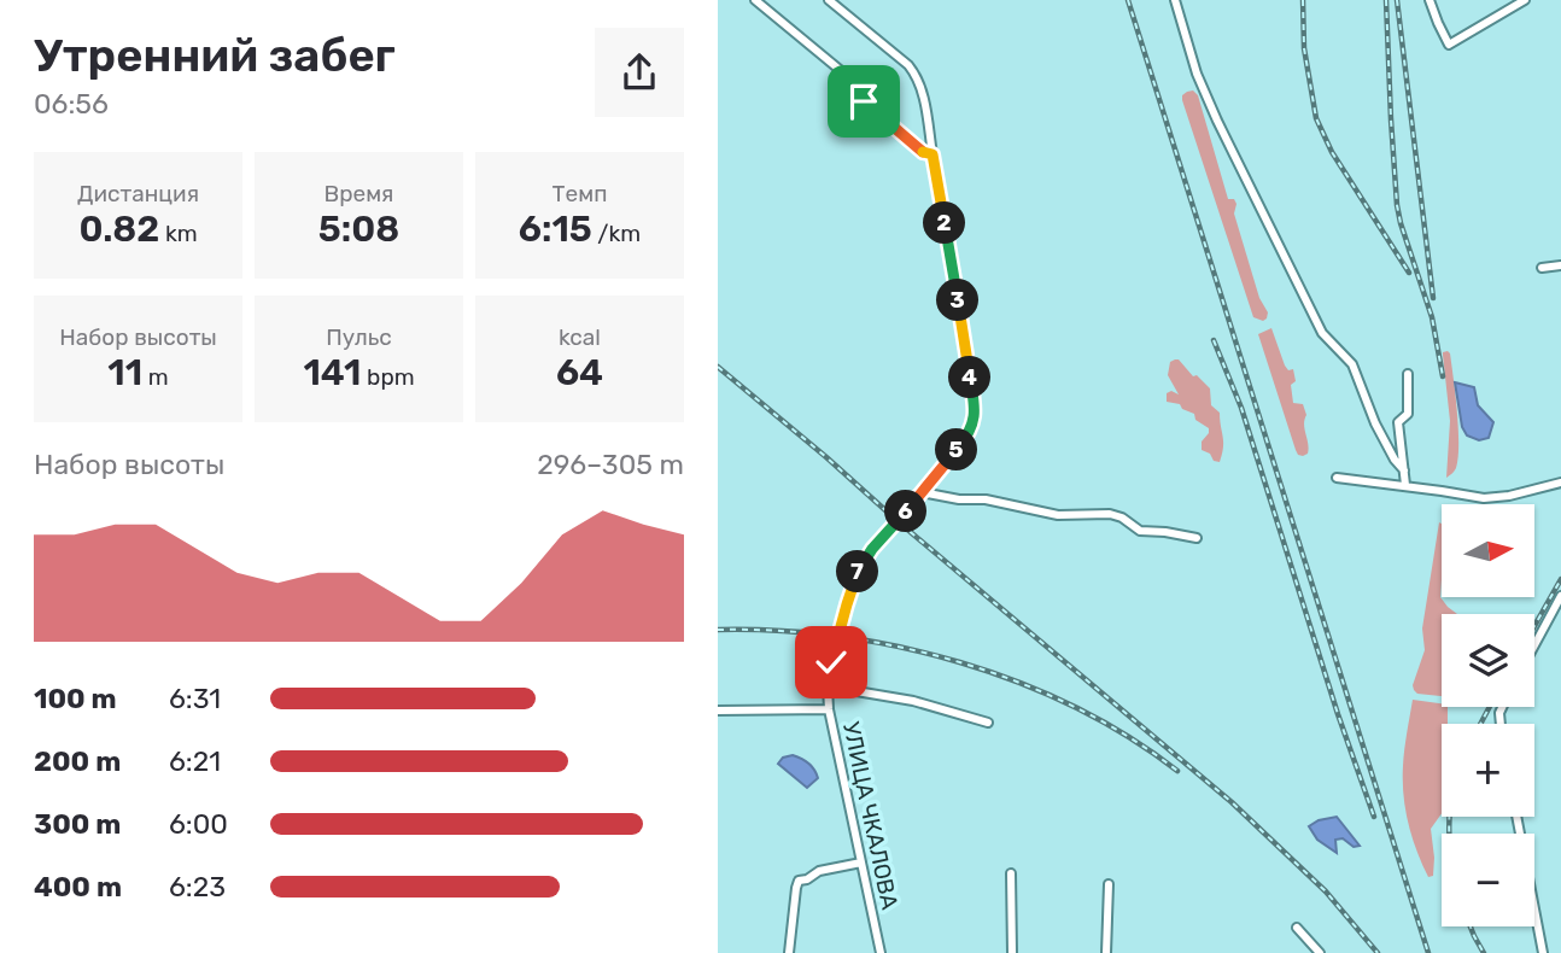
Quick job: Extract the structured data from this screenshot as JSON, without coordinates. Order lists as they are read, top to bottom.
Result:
{
  "streets": {
    "street": ["УЛИЦА ЧКАЛОВА"]
  },
  "north": "right",
  "page": {
    "heading": ["Утренний забег", "06:56"],
    "stats": [
      ["Дистанция", "0.82 km"],
      ["Время", "5:08"],
      ["Темп", "6:15 /km"],
      ["Набор высоты", "11 m"],
      ["Пульс", "141 bpm"],
      ["kcal", "64"]
    ],
    "pins": [
      "2",
      "3",
      "4",
      "5",
      "6",
      "7"
    ],
    "chart": ["Набор высоты", "296–305 m"],
    "map_buttons": ["+", "−"],
    "list": [
      {
        "name": "100 m",
        "note": "6:31"
      },
      {
        "name": "200 m",
        "note": "6:21"
      },
      {
        "name": "300 m",
        "note": "6:00"
      },
      {
        "name": "400 m",
        "note": "6:23"
      }
    ]
  }
}
